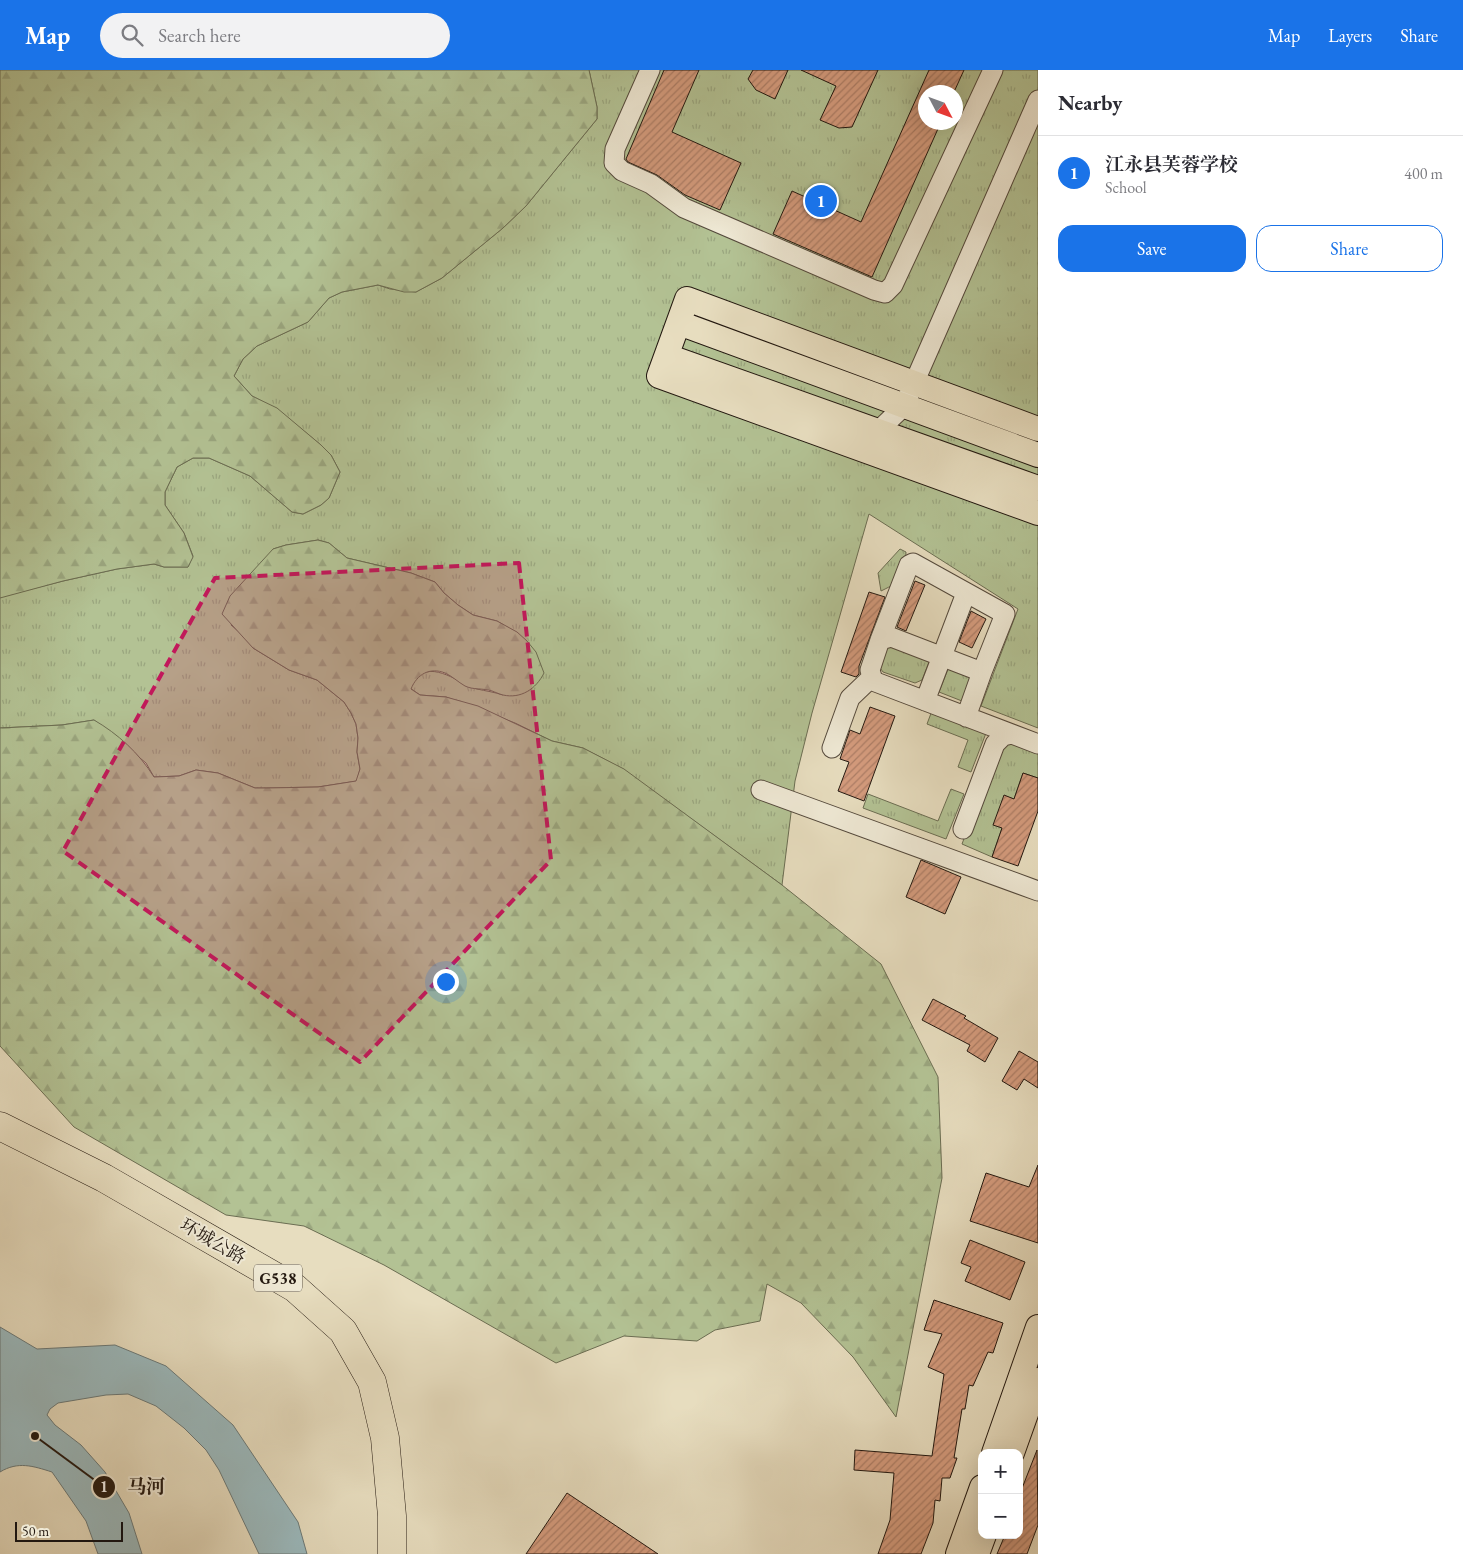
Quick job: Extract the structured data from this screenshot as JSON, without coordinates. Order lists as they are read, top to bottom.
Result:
{
  "streets": {
    "highway": ["环城公路", "G538"]
  },
  "places": ["马河"],
  "scale_bar": "50 m",
  "north": "bottom right",
  "page": {
    "header": "Map",
    "search": "Search here",
    "nav": ["Map", "Layers", "Share"],
    "heading": "Nearby",
    "list": [
      {
        "mark": "1",
        "name": "江永县芙蓉学校",
        "note": "School",
        "value": "400 m"
      }
    ],
    "pins": "1",
    "buttons": ["Save", "Share"],
    "map_buttons": ["+", "−"],
    "scale": "50 m"
  }
}
